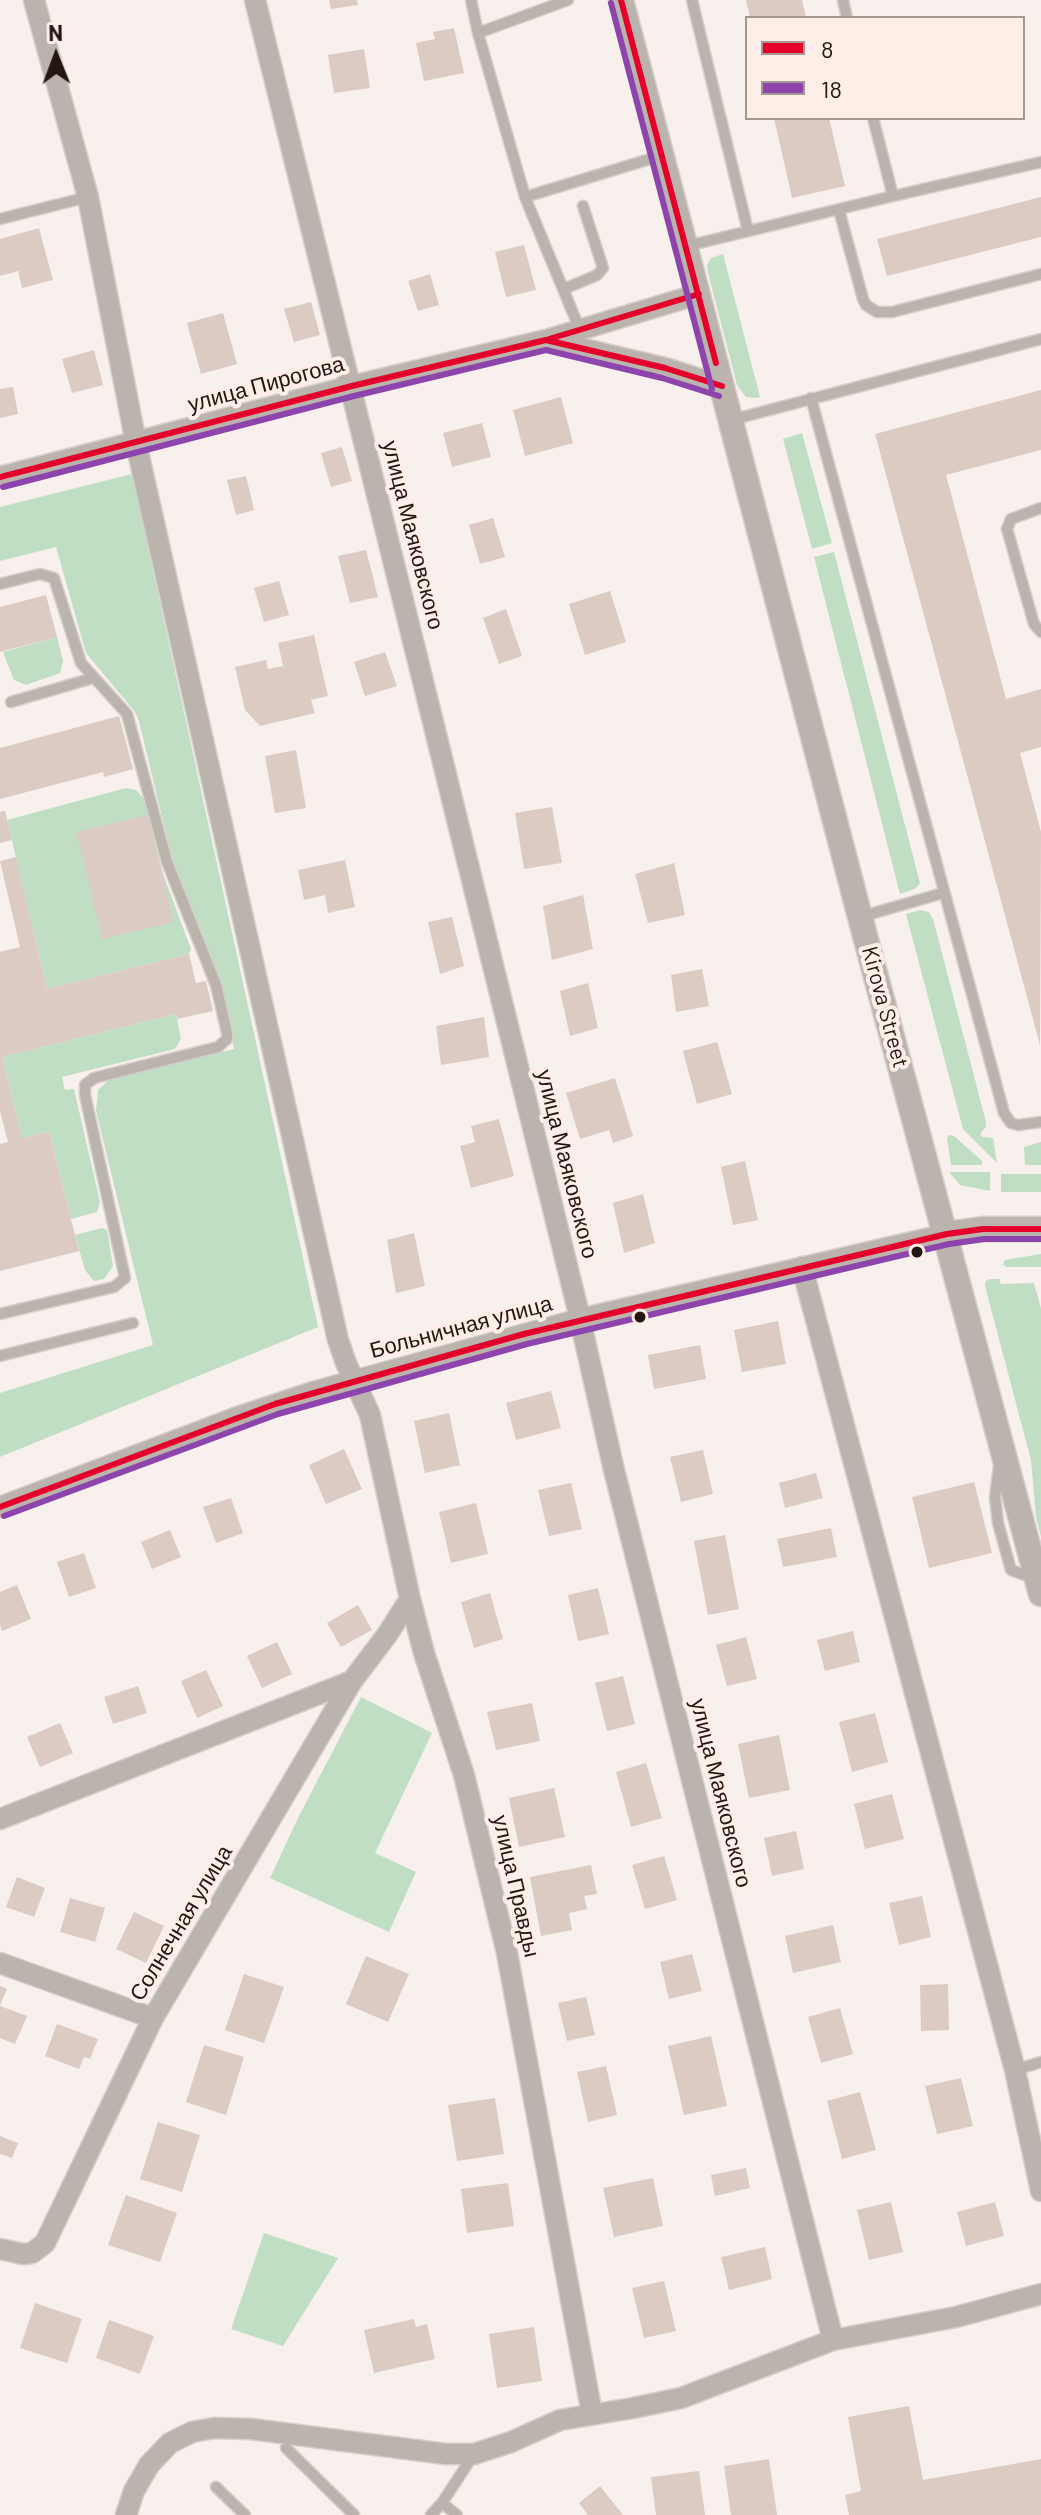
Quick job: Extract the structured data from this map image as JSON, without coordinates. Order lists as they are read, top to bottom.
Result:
{
  "streets": {
    "street": [
      "улица Пирогова",
      "улица Маяковского",
      "Kirova Street",
      "Больничная улица",
      "улица Правды",
      "Солнечная улица"
    ]
  },
  "crossings": [
    ["улица Пирогова", "улица Маяковского"],
    ["улица Пирогова", "Kirova Street"],
    ["улица Пирогова", "улица Правды"],
    ["улица Маяковского", "Больничная улица"],
    ["Kirova Street", "Больничная улица"],
    ["Больничная улица", "улица Правды"],
    ["улица Правды", "Солнечная улица"]
  ],
  "lines": ["transit line 8", "transit line 18"],
  "legend": ["8", "18"],
  "north": "top"
}
